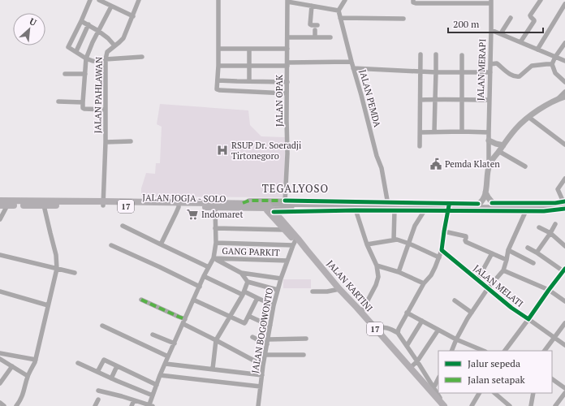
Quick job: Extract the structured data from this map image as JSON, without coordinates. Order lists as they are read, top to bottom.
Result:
{
  "streets": {
    "highway": ["JALAN JOGJA - SOLO", "17", "JALAN KARTINI"],
    "street": [
      "JALAN MERAPI",
      "JALAN PAHLAWAN",
      "JALAN PEMDA",
      "JALAN OPAK",
      "GANG PARKIT",
      "JALAN MELATI",
      "JALAN BOGOWONTO"
    ]
  },
  "crossings": [
    ["JALAN PAHLAWAN", "JALAN JOGJA - SOLO"],
    ["JALAN JOGJA - SOLO", "JALAN KARTINI"],
    ["GANG PARKIT", "JALAN BOGOWONTO"],
    ["JALAN KARTINI", "JALAN BOGOWONTO"]
  ],
  "districts": ["TEGALYOSO"],
  "places": {
    "hospital": ["RSUP Dr. Soeradji Tirtonegoro"],
    "public building": ["Pemda Klaten"],
    "supermarket": ["Indomaret"]
  },
  "legend": ["Jalur sepeda", "Jalan setapak"],
  "scale_bar": "200 m",
  "north": "top right"
}
